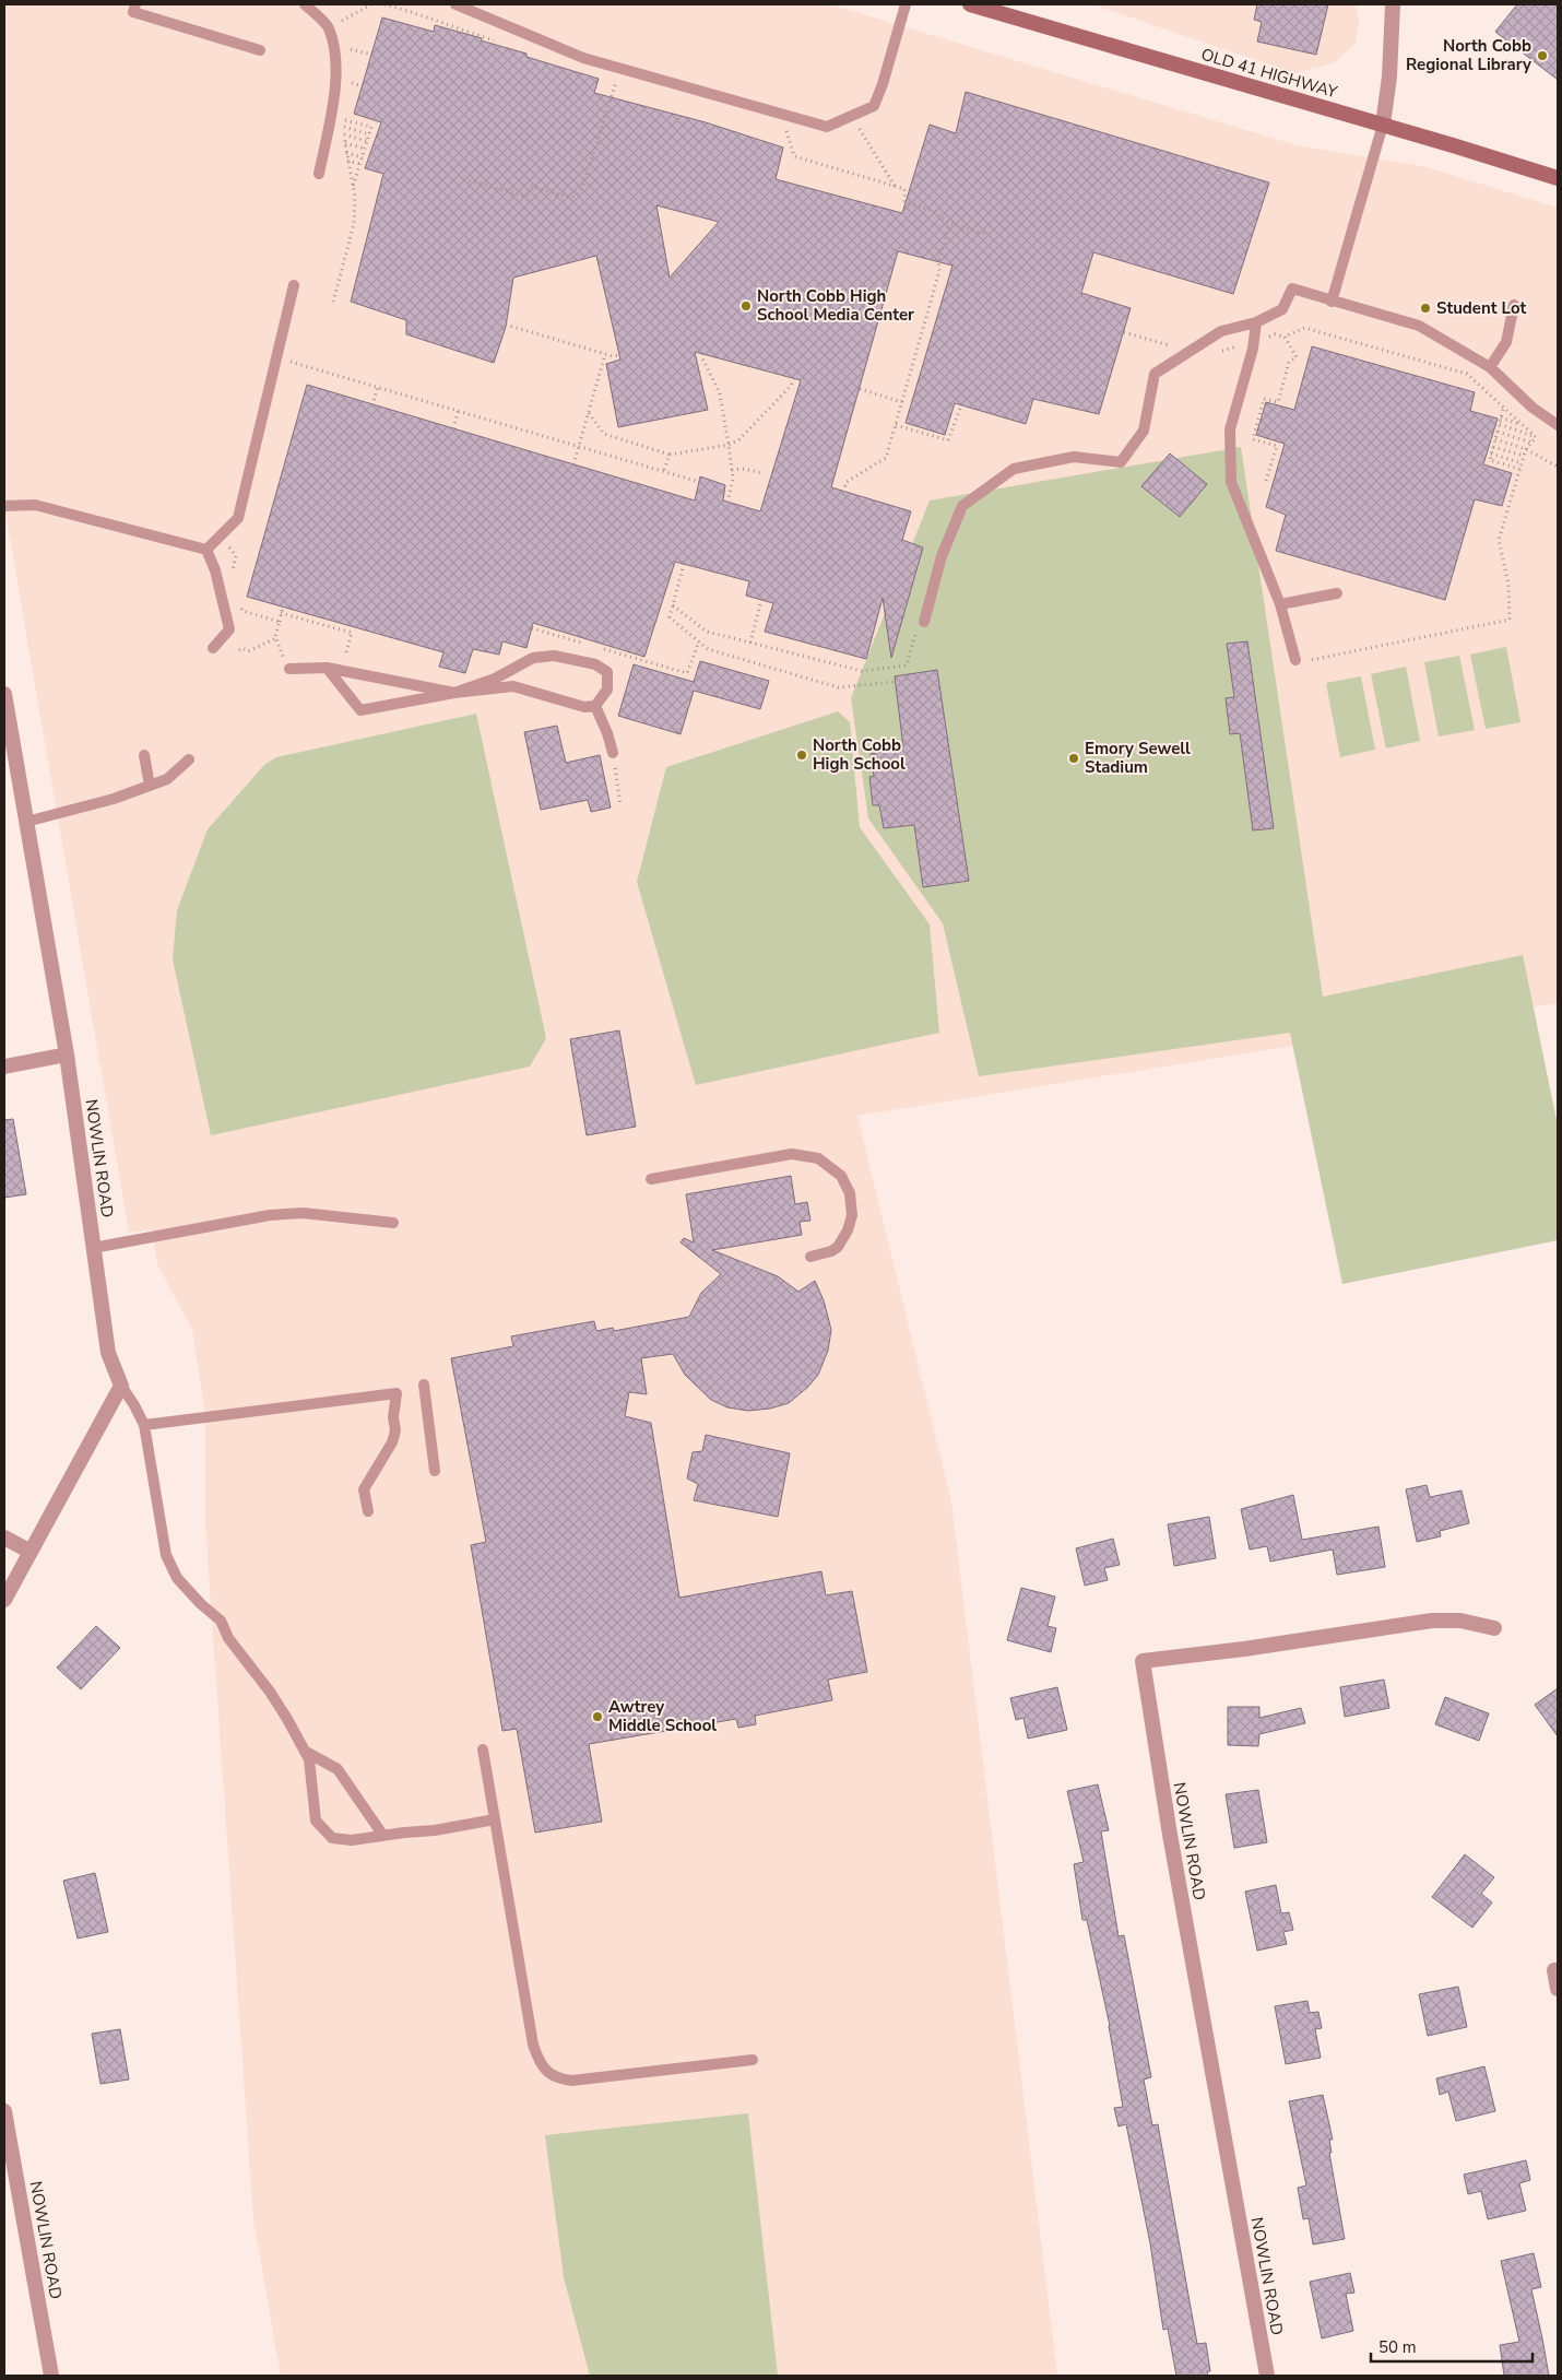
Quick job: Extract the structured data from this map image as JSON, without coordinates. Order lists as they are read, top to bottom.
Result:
{
  "streets": {
    "main road": ["OLD 41 HIGHWAY"],
    "street": ["NOWLIN ROAD"]
  },
  "places": [
    "North Cobb Regional Library",
    "North Cobb High School Media Center",
    "Student Lot",
    "North Cobb High School",
    "Emory Sewell Stadium",
    "Awtrey Middle School"
  ],
  "scale_bar": "50 m"
}
